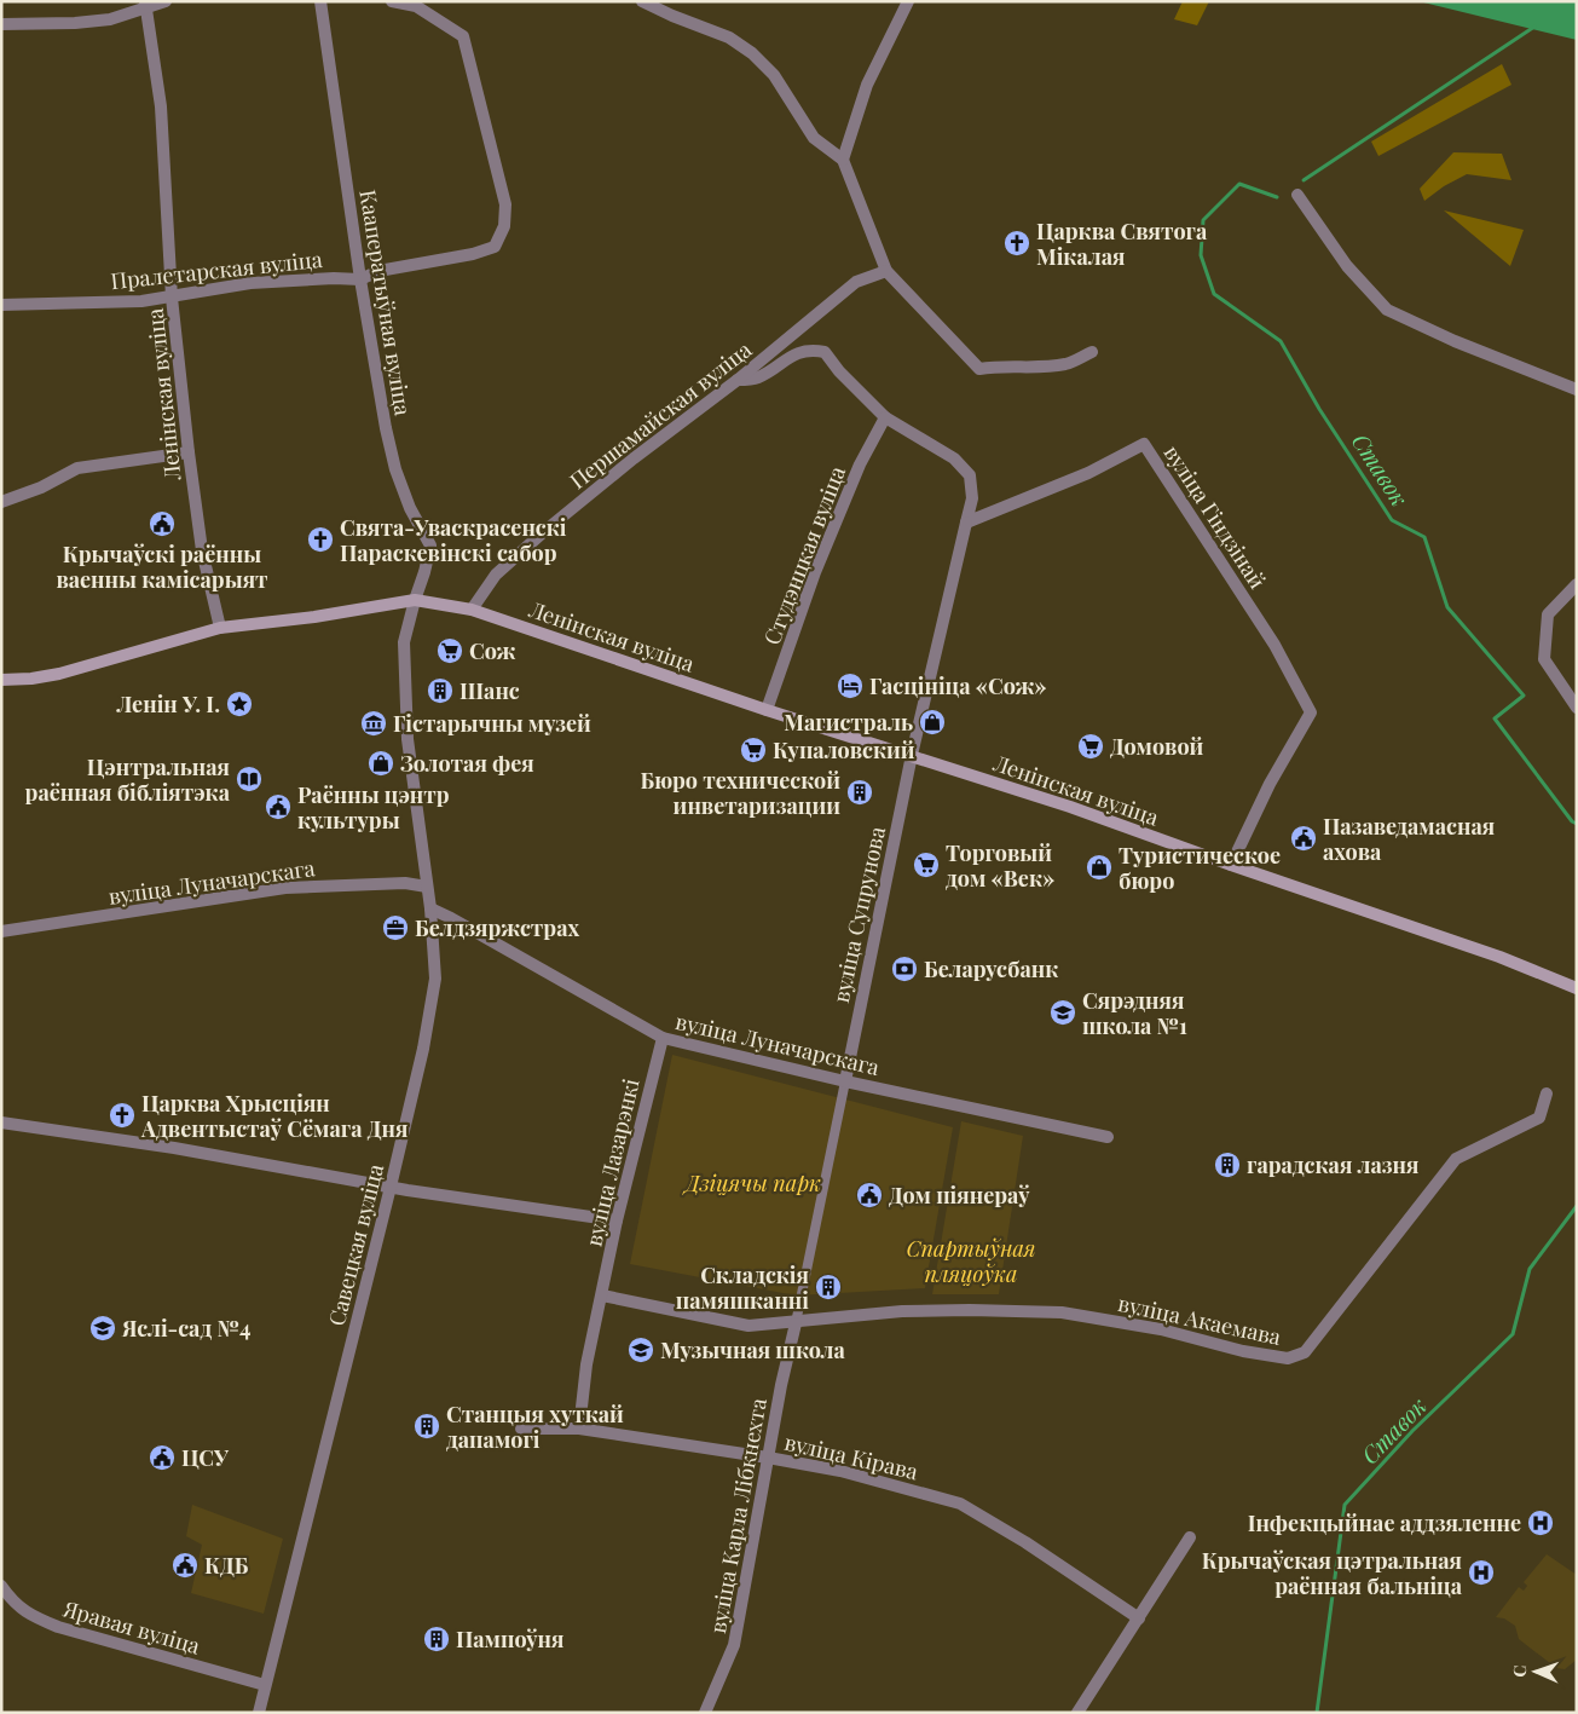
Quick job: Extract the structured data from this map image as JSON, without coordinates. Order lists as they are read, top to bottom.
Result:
{
  "streets": {
    "main road": ["Ленінская вуліца"],
    "street": [
      "Пралетарская вуліца",
      "Кааператыўная вуліца",
      "Першамайская вуліца",
      "вуліца Гіндзінай",
      "Студэнцкая вуліца",
      "вуліца Луначарскага",
      "вуліца Супрунова",
      "вуліца Лазарэнкі",
      "Савецкая вуліца",
      "вуліца Акаемава",
      "вуліца Кірава",
      "вуліца Карла Лібкнехта",
      "Яравая вуліца"
    ]
  },
  "crossings": [
    ["Пралетарская вуліца", "Кааператыўная вуліца"],
    ["Пралетарская вуліца", "Ленінская вуліца"],
    ["Кааператыўная вуліца", "Ленінская вуліца"],
    ["Кааператыўная вуліца", "Савецкая вуліца"],
    ["Ленінская вуліца", "Першамайская вуліца"],
    ["Ленінская вуліца", "вуліца Гіндзінай"],
    ["Ленінская вуліца", "Студэнцкая вуліца"],
    ["Ленінская вуліца", "вуліца Супрунова"],
    ["Ленінская вуліца", "Савецкая вуліца"],
    ["вуліца Гіндзінай", "вуліца Супрунова"],
    ["вуліца Луначарскага", "вуліца Супрунова"],
    ["вуліца Луначарскага", "вуліца Лазарэнкі"],
    ["вуліца Луначарскага", "Савецкая вуліца"],
    ["вуліца Лазарэнкі", "вуліца Акаемава"],
    ["вуліца Лазарэнкі", "вуліца Кірава"],
    ["Савецкая вуліца", "Яравая вуліца"],
    ["вуліца Акаемава", "вуліца Карла Лібкнехта"],
    ["вуліца Кірава", "вуліца Карла Лібкнехта"]
  ],
  "water": ["Ставок"],
  "parks": ["Дзіцячы парк", "Спартыўная пляцоўка"],
  "places": {
    "church": ["Царква Святога Мікалая", "Свята-Уваскрасенскі Параскевінскі сабор", "Царква Хрысціян Адвентыстаў Сёмага Дня"],
    "public building": [
      "Крычаўскі раённы ваенны камісарыят",
      "Раённы цэнтр культуры",
      "Пазаведамасная ахова",
      "Дом піянераў",
      "ЦСУ",
      "КДБ"
    ],
    "supermarket": [
      "Сож",
      "Домовой",
      "Купаловский",
      "Торговый дом «Век»"
    ],
    "hotel": ["Гасцініца «Сож»"],
    "building": [
      "Шанс",
      "Бюро технической инветаризации",
      "гарадская лазня",
      "Складскія памяшканні",
      "Станцыя хуткай дапамогі",
      "Пампоўня"
    ],
    "place": ["Ленін У. І."],
    "shop": ["Магистраль", "Золотая фея", "Туристическое бюро"],
    "museum": ["Гістарычны музей"],
    "library": ["Цэнтральная раённая бібліятэка"],
    "office": ["Белдзяржстрах"],
    "bank": ["Беларусбанк"],
    "school or university": ["Сярэдняя школа №1", "Яслі-сад №4", "Музычная школа"],
    "hospital": ["Інфекцыйнае аддзяленне", "Крычаўская цэтральная раённая бальніца"]
  },
  "north": "left"
}
